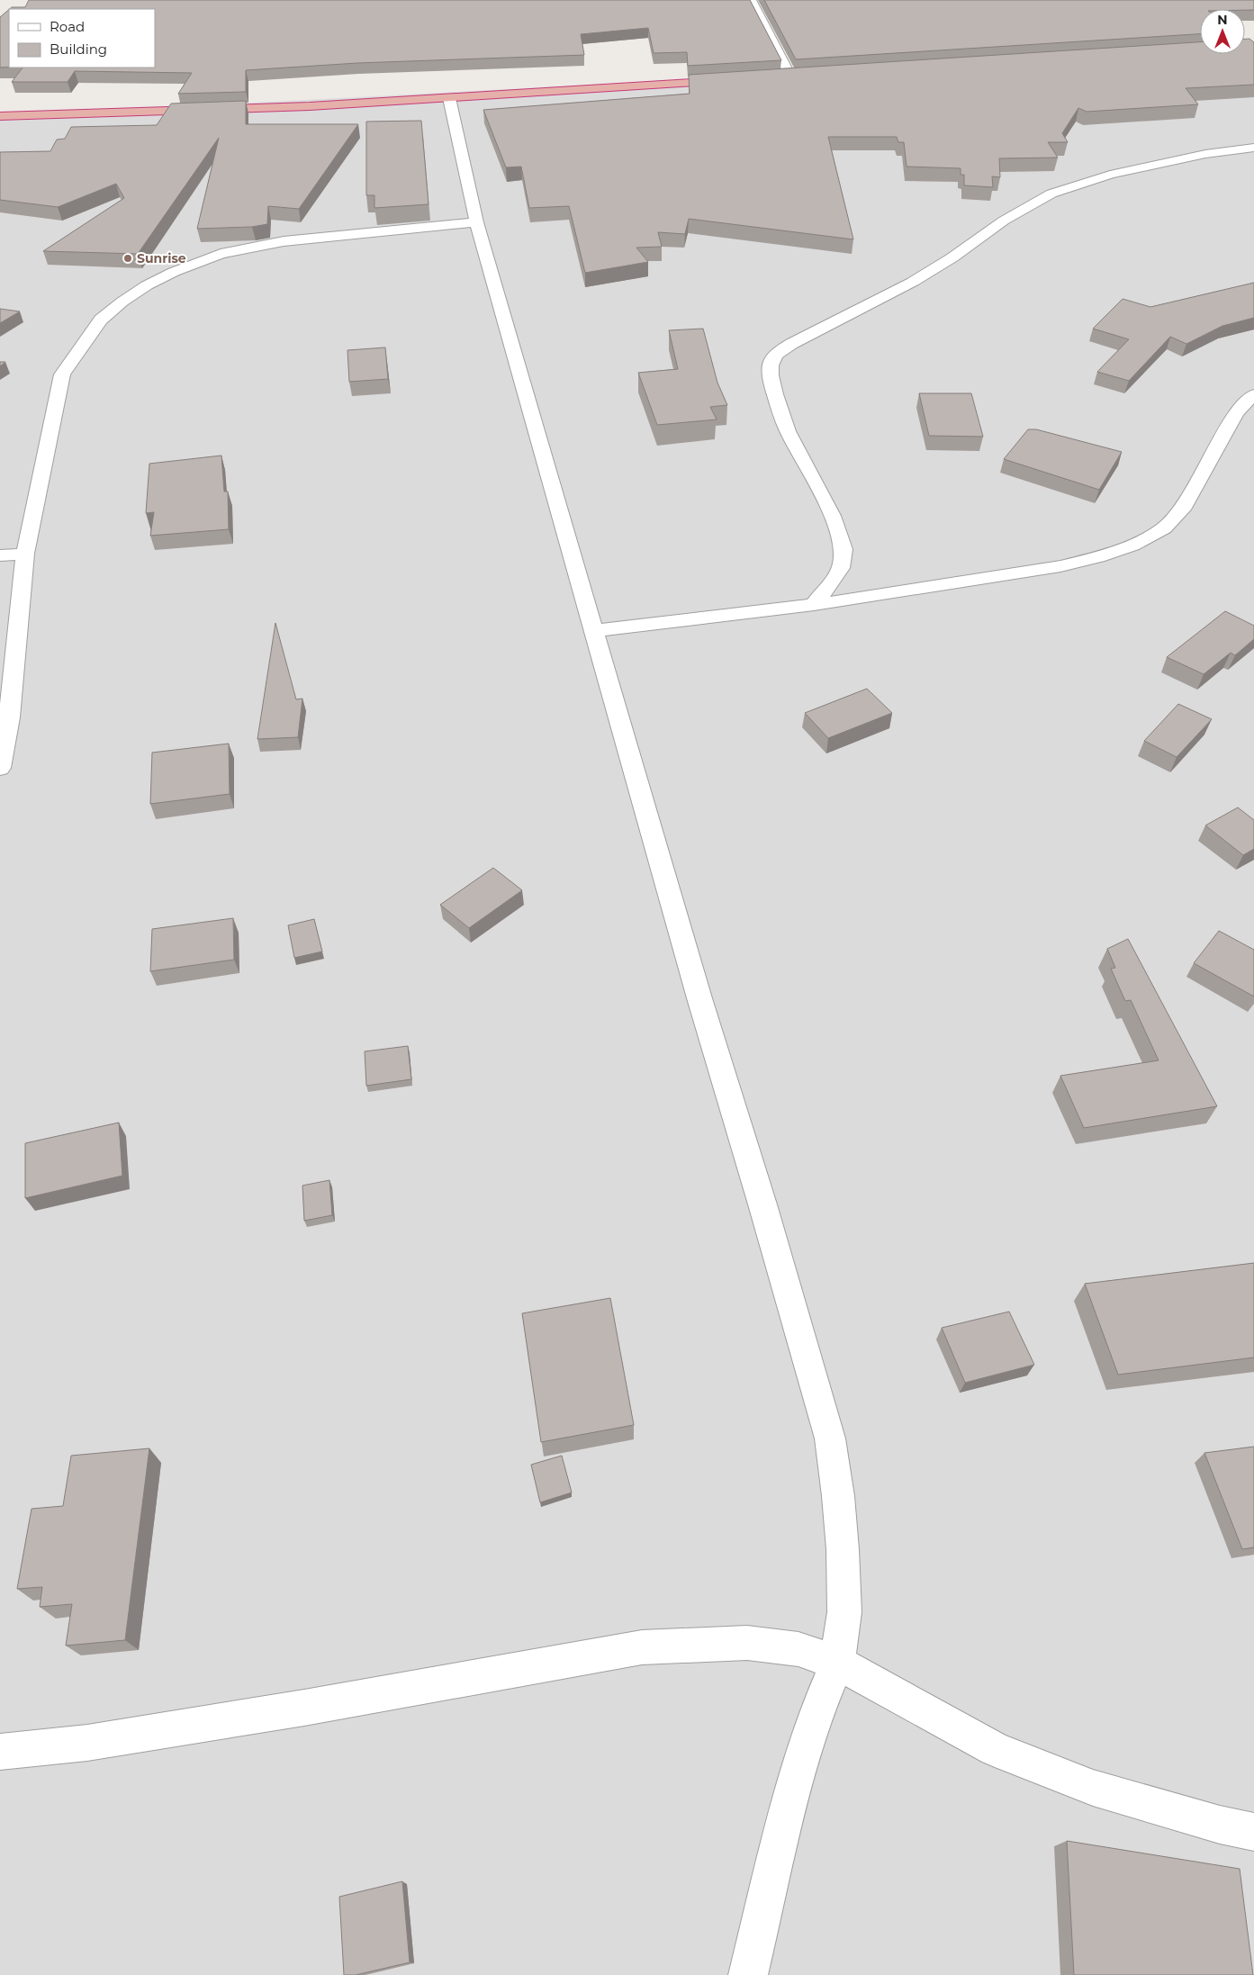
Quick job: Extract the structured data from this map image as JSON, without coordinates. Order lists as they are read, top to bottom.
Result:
{
  "places": ["Sunrise"],
  "legend": ["Road", "Building"],
  "north": "top"
}
